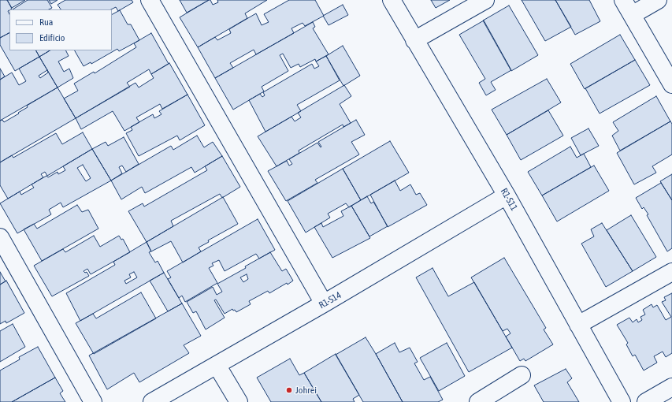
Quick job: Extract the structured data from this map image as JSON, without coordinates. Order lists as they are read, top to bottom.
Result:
{
  "streets": {
    "street": ["R1-S11", "R1-S14"]
  },
  "crossings": [
    ["R1-S11", "R1-S14"]
  ],
  "places": ["Johrei"],
  "legend": ["Rua", "Edifício"]
}
